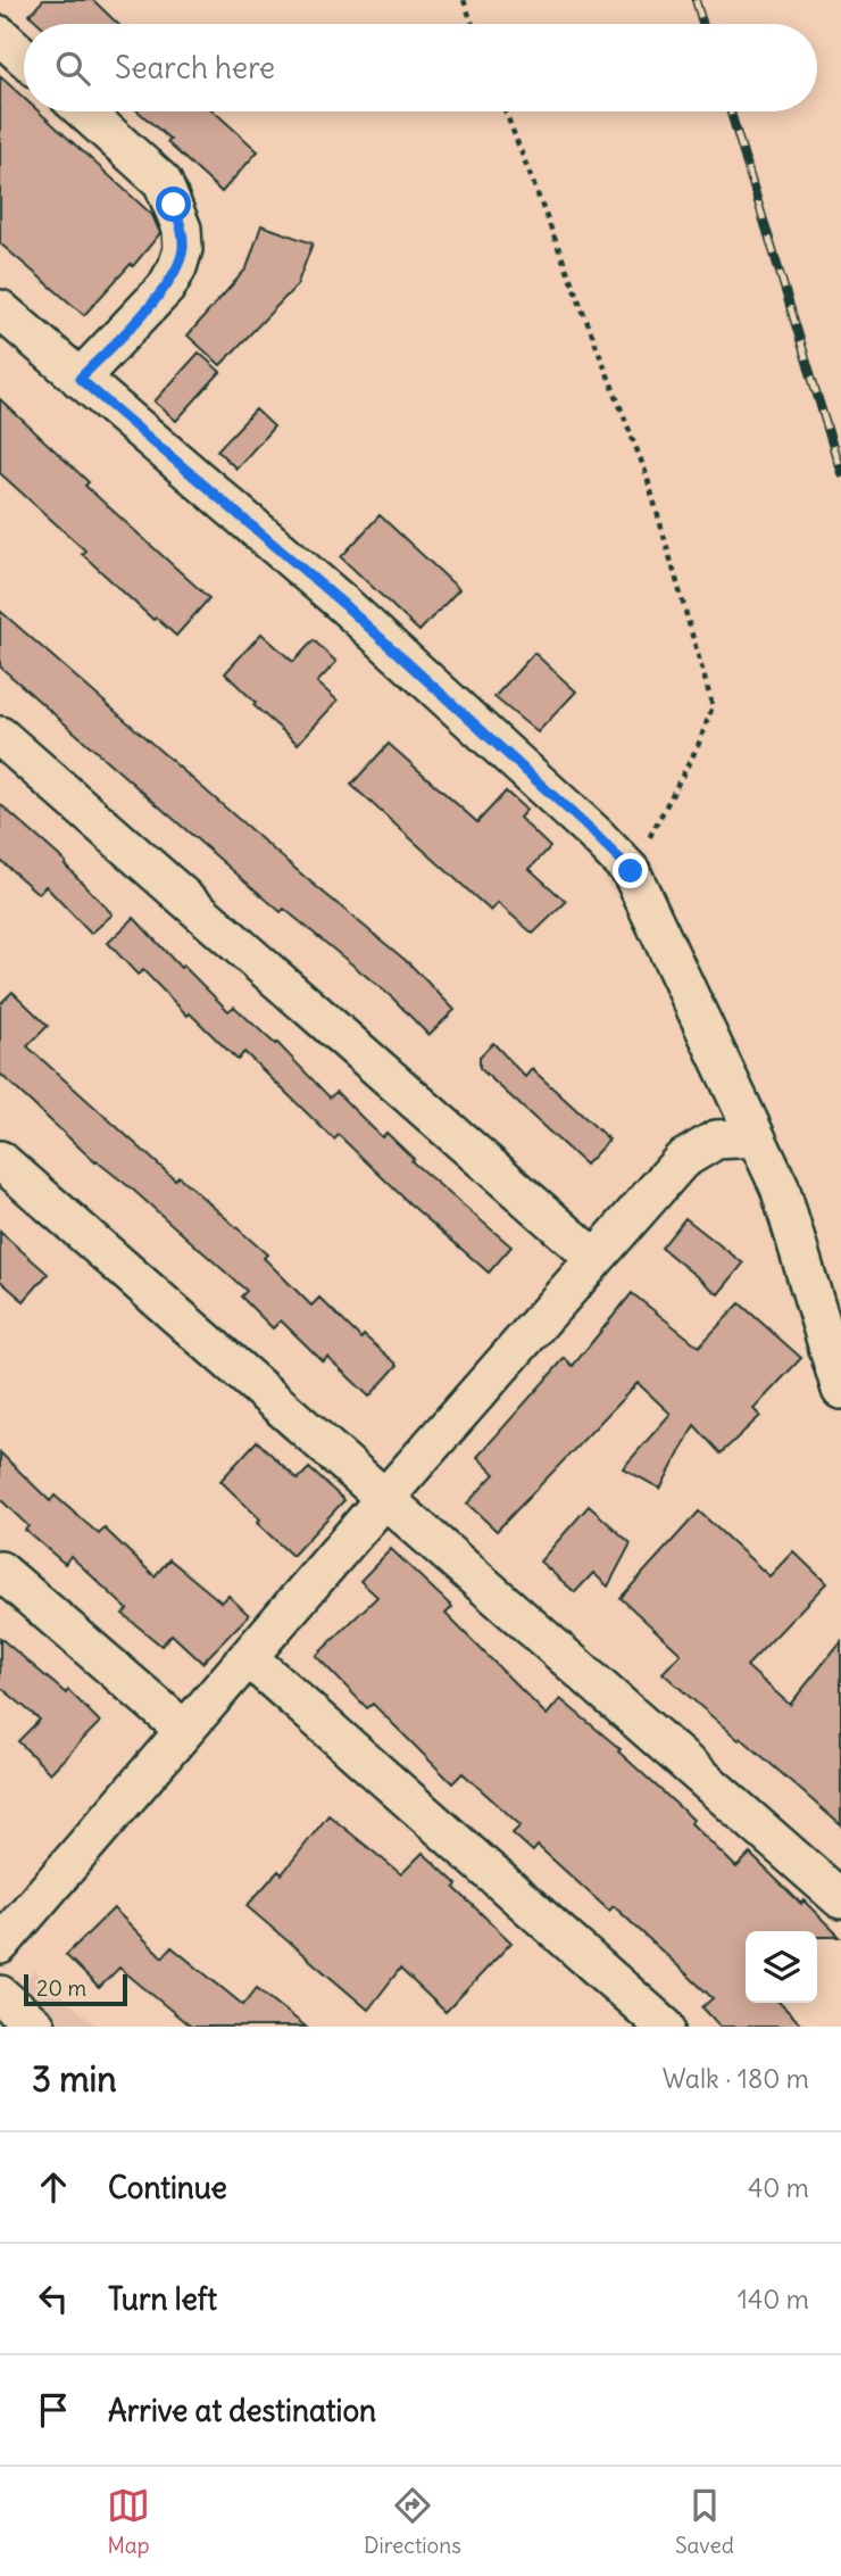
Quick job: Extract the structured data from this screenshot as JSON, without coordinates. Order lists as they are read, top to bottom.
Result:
{
  "scale_bar": "20 m",
  "page": {
    "search": "Search here",
    "scale": "20 m",
    "heading": ["3 min", "Walk · 180 m"],
    "list": [
      ["Continue", "40 m"],
      ["Turn left", "140 m"],
      "Arrive at destination"
    ],
    "nav": ["Map", "Directions", "Saved"]
  }
}
